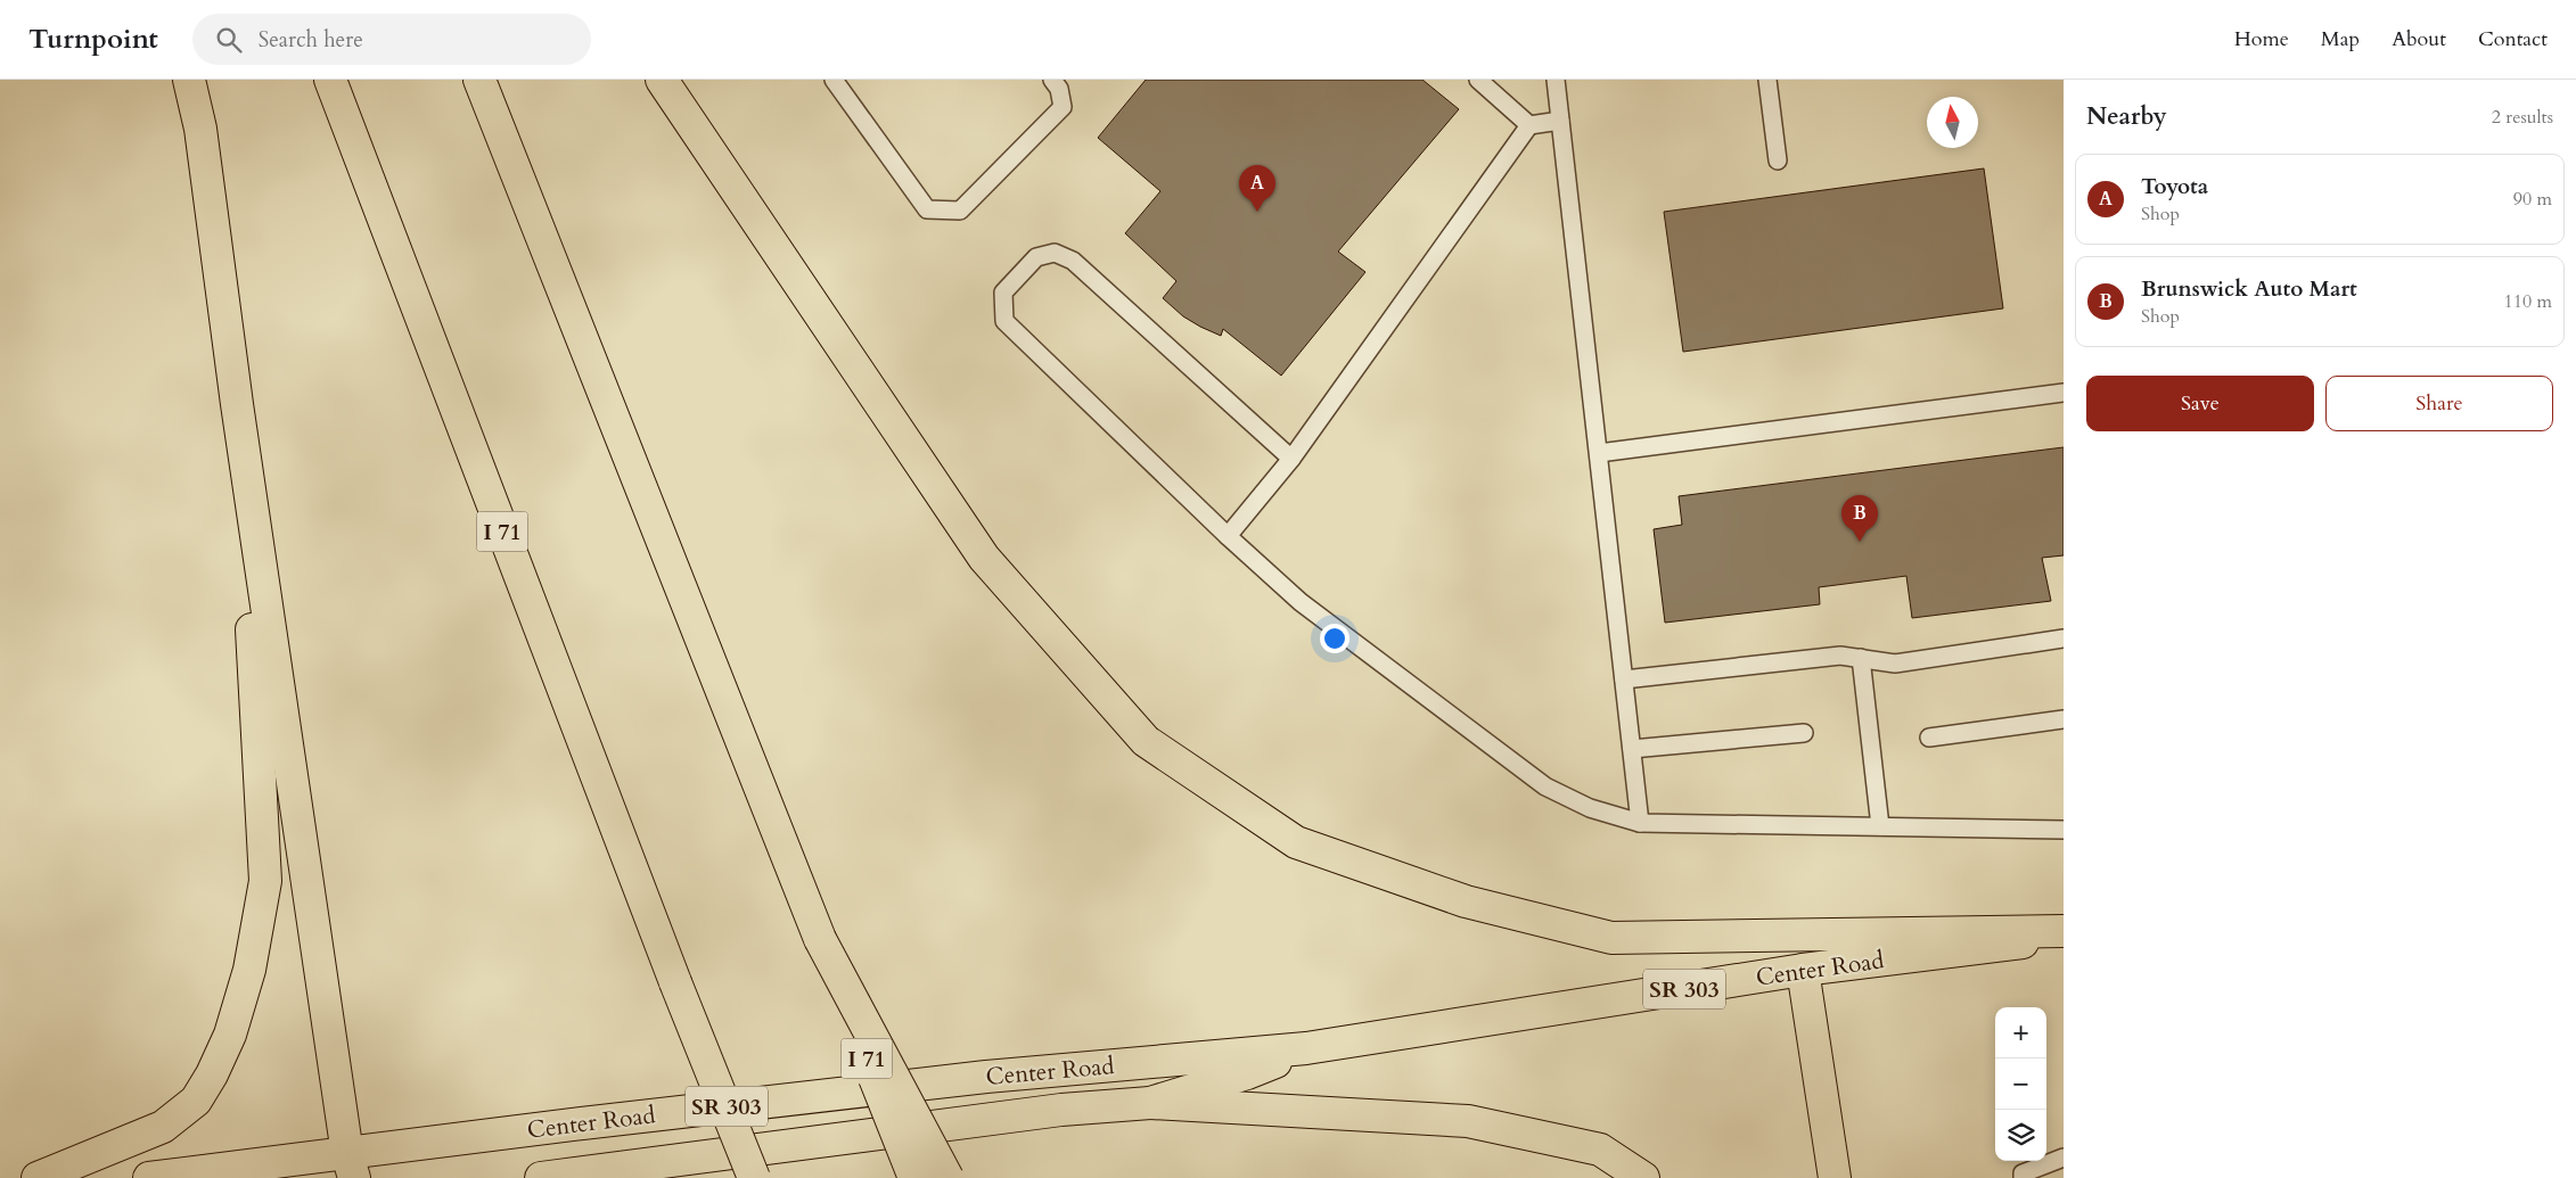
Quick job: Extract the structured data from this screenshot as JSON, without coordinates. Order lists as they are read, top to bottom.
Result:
{
  "streets": {
    "main road": ["I 71", "Center Road", "SR 303"]
  },
  "north": "top",
  "page": {
    "header": "Turnpoint",
    "search": "Search here",
    "nav": [
      "Home",
      "Map",
      "About",
      "Contact"
    ],
    "heading": ["Nearby", "2 results"],
    "list": [
      {
        "mark": "A",
        "name": "Toyota",
        "note": "Shop",
        "value": "90 m"
      },
      {
        "mark": "B",
        "name": "Brunswick Auto Mart",
        "note": "Shop",
        "value": "110 m"
      }
    ],
    "pins": ["A", "B"],
    "buttons": ["Save", "Share"],
    "map_buttons": ["+", "−"]
  }
}
